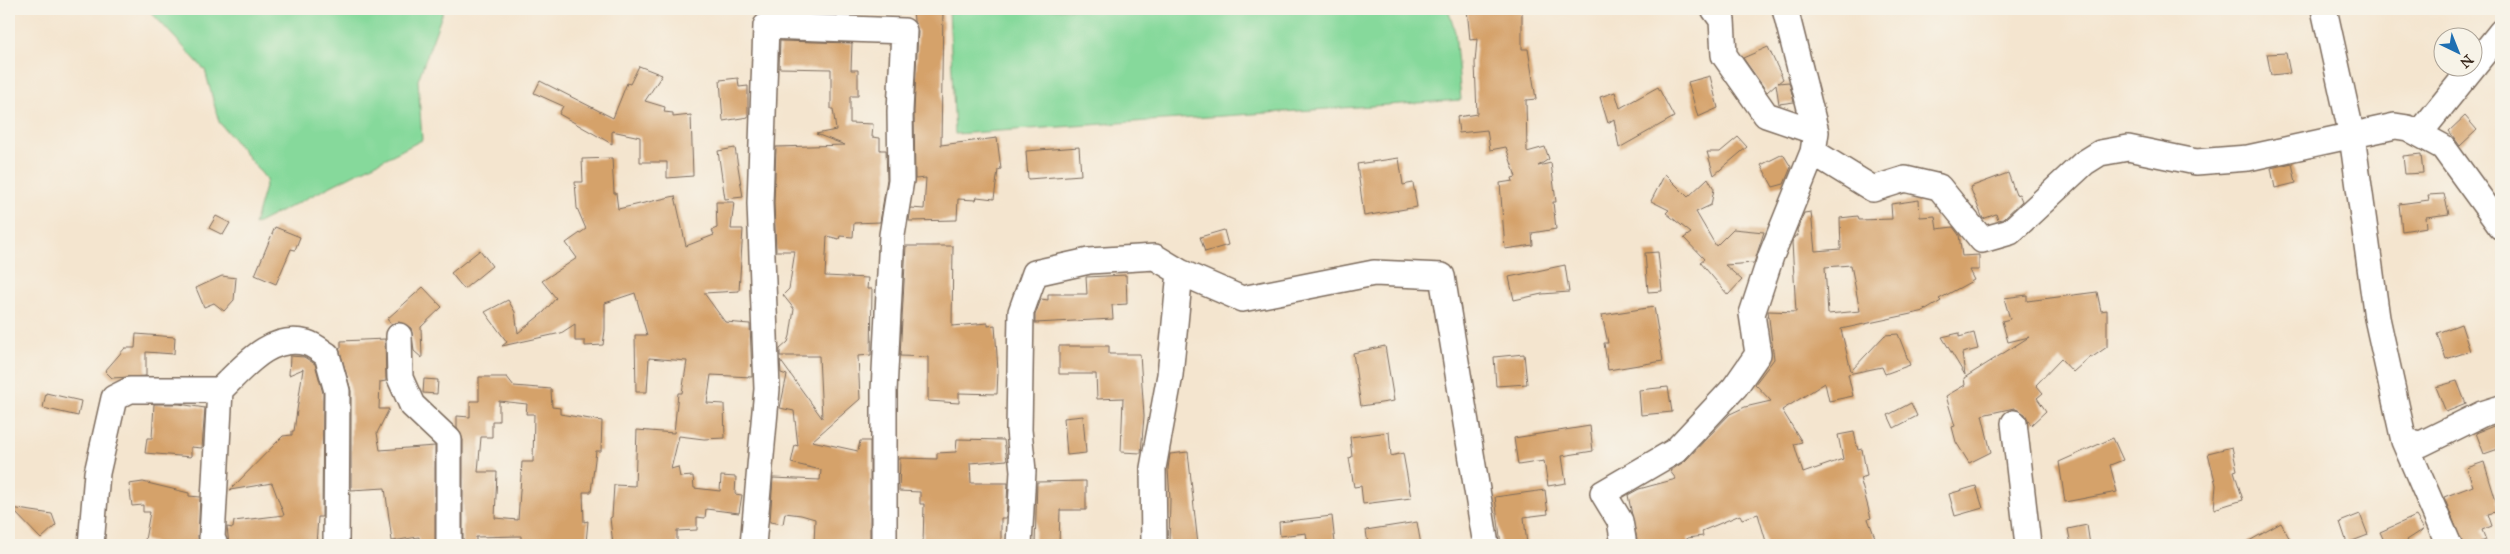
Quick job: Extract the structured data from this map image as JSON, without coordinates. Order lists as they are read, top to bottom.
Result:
{
  "north": "bottom right"
}
